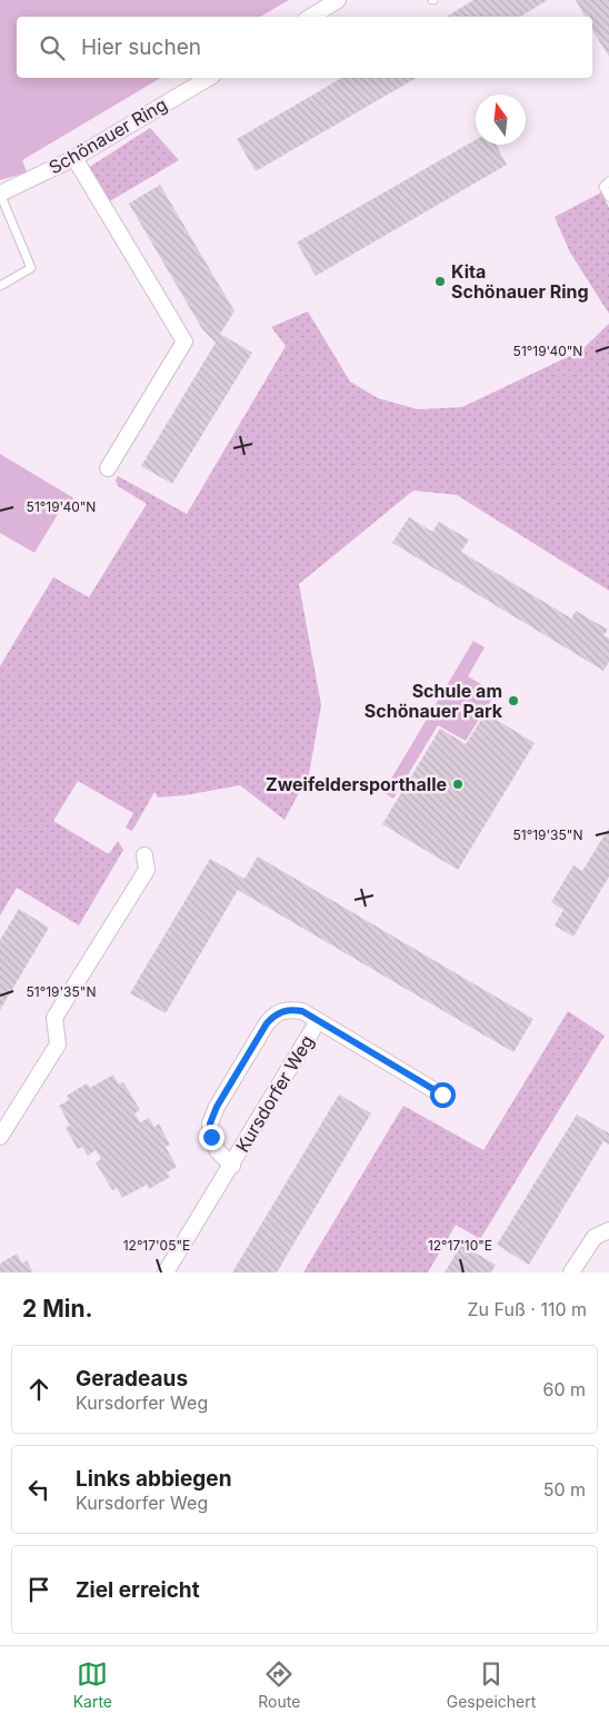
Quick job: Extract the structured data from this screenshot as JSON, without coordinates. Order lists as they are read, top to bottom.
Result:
{
  "streets": {
    "street": ["Schönauer Ring", "Kursdorfer Weg"]
  },
  "places": ["Kita Schönauer Ring", "Schule am Schönauer Park", "Zweifeldersporthalle"],
  "north": "top",
  "page": {
    "search": "Hier suchen",
    "heading": ["2 Min.", "Zu Fuß · 110 m"],
    "list": [
      ["Geradeaus", "Kursdorfer Weg", "60 m"],
      ["Links abbiegen", "Kursdorfer Weg", "50 m"],
      "Ziel erreicht"
    ],
    "nav": ["Karte", "Route", "Gespeichert"]
  },
  "coordinates": [
    "51°19'40\"N",
    "51°19'35\"N",
    "12°17'05\"E",
    "12°17'10\"E"
  ]
}
